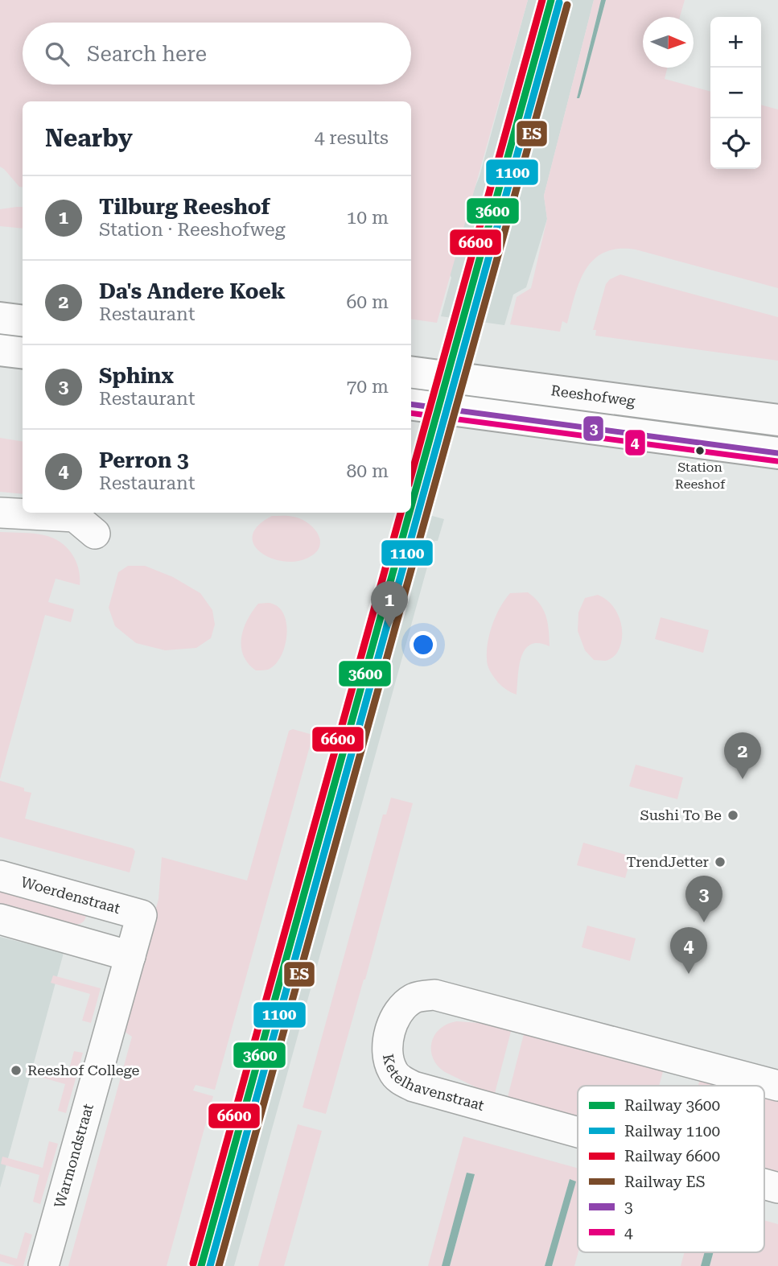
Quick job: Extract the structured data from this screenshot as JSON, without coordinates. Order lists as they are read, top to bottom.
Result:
{
  "streets": {
    "street": [
      "Reeshofweg",
      "Woerdenstraat",
      "Ketelhavenstraat",
      "Warmondstraat"
    ]
  },
  "crossings": [
    ["Woerdenstraat", "Warmondstraat"]
  ],
  "places": [
    "Station Reeshof",
    "Sushi To Be",
    "TrendJetter",
    "Reeshof College"
  ],
  "lines": [
    "rail line 3600",
    "rail line 6600",
    "rail line 1100",
    "rail line ES",
    "transit line 3",
    "transit line 4"
  ],
  "legend": [
    "Railway 3600",
    "Railway 1100",
    "Railway 6600",
    "Railway ES",
    "3",
    "4"
  ],
  "north": "right",
  "page": {
    "map_buttons": ["+", "−"],
    "search": "Search here",
    "heading": ["Nearby", "4 results"],
    "list": [
      {
        "mark": "1",
        "name": "Tilburg Reeshof",
        "note": "Station · Reeshofweg",
        "value": "10 m"
      },
      {
        "mark": "2",
        "name": "Da's Andere Koek",
        "note": "Restaurant",
        "value": "60 m"
      },
      {
        "mark": "3",
        "name": "Sphinx",
        "note": "Restaurant",
        "value": "70 m"
      },
      {
        "mark": "4",
        "name": "Perron 3",
        "note": "Restaurant",
        "value": "80 m"
      }
    ],
    "pins": [
      "1",
      "2",
      "3",
      "4"
    ]
  }
}
